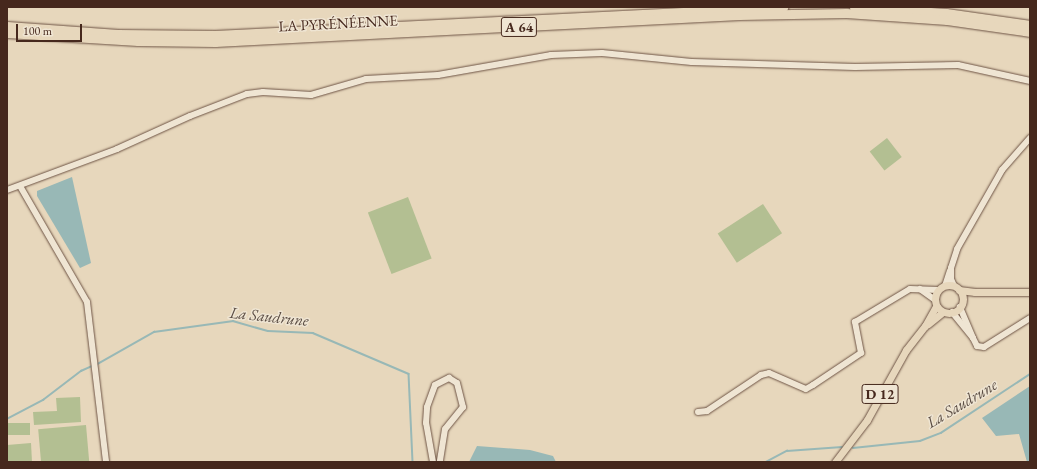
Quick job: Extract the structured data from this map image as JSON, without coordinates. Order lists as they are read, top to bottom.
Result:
{
  "streets": {
    "highway": ["LA PYRÉNÉENNE", "A 64"],
    "main road": ["D 12"]
  },
  "water": ["La Saudrune"],
  "scale_bar": "100 m"
}
